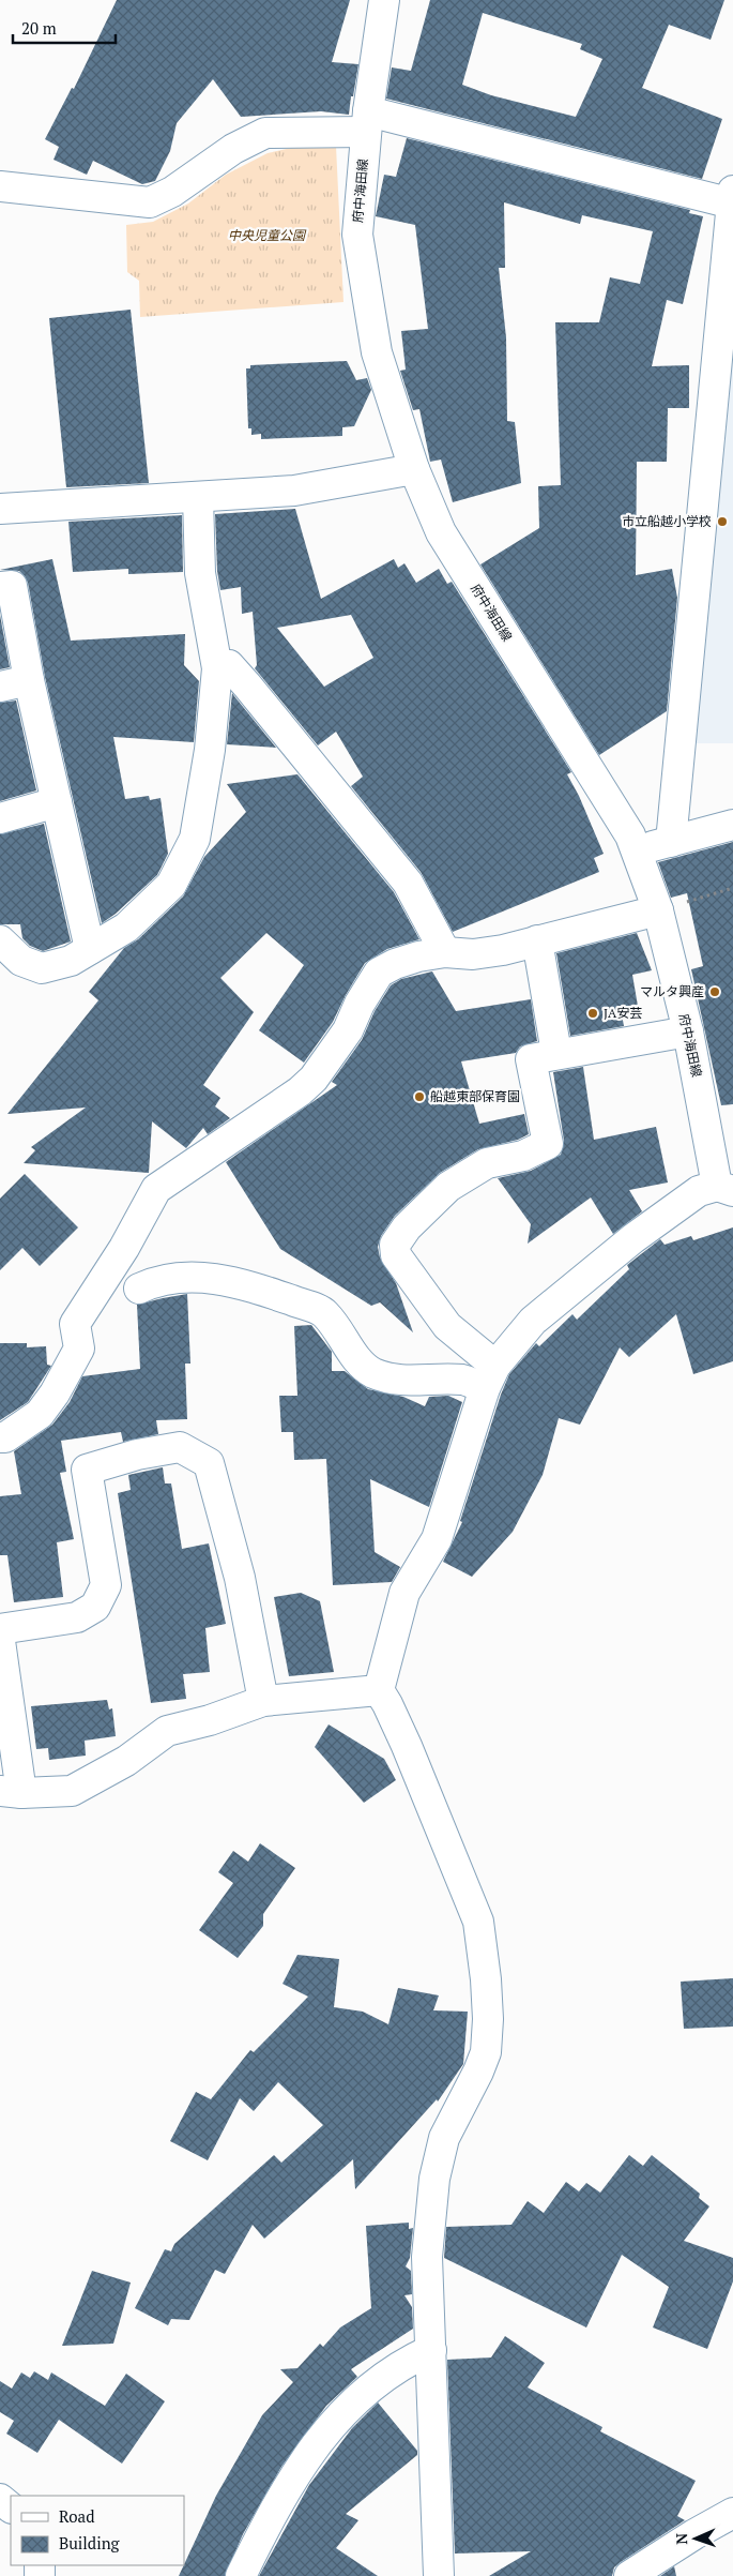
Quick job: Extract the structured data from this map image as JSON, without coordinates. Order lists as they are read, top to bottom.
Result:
{
  "streets": {
    "street": ["府中海田線"]
  },
  "parks": ["中央児童公園"],
  "places": [
    "市立船越小学校",
    "マルタ興産",
    "JA安芸",
    "船越東部保育園"
  ],
  "legend": ["Road", "Building"],
  "scale_bar": "20 m",
  "north": "left"
}
